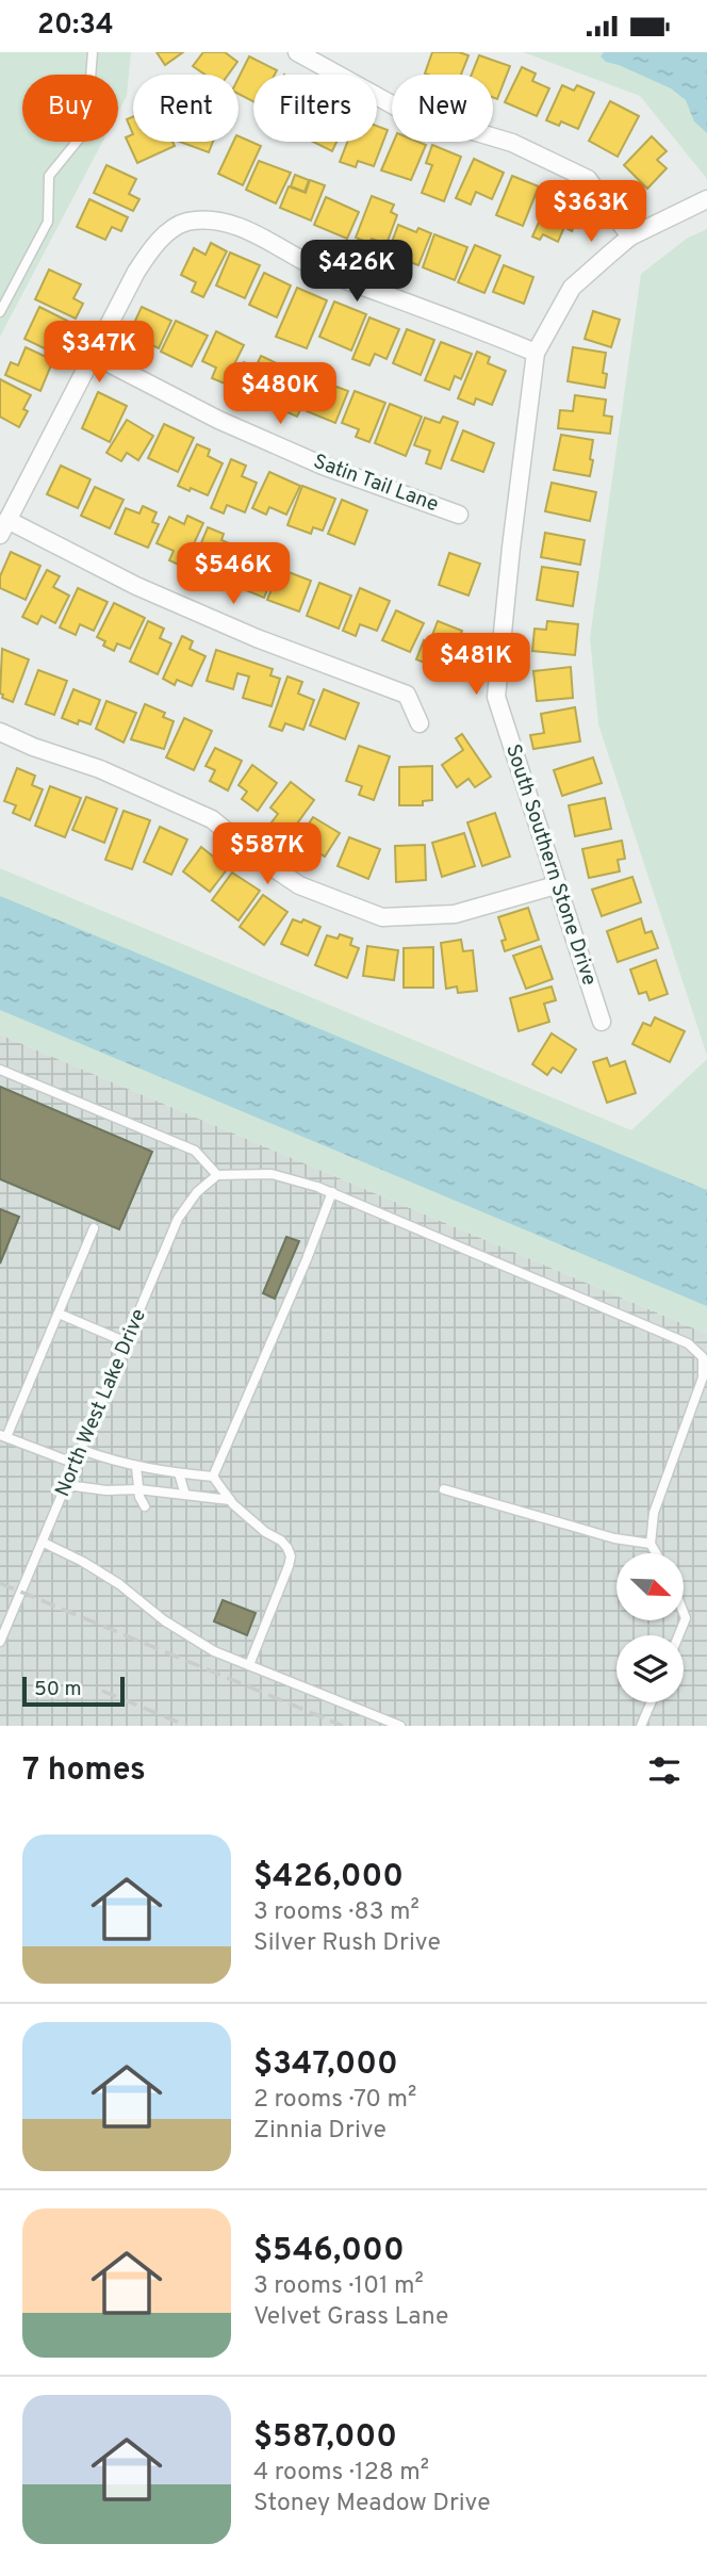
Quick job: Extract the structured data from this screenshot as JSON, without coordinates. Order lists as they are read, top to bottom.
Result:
{
  "streets": {
    "street": ["Satin Tail Lane", "South Southern Stone Drive"],
    "lane": ["North West Lake Drive"]
  },
  "scale_bar": "50 m",
  "north": "bottom right",
  "page": {
    "status": "20:34",
    "chip": [
      "Buy",
      "Rent",
      "Filters",
      "New"
    ],
    "price": [
      "$363K",
      "$426K",
      "$347K",
      "$480K",
      "$546K",
      "$481K",
      "$587K"
    ],
    "scale": "50 m",
    "heading": "7 homes",
    "list": [
      {
        "name": "$426,000",
        "note": "3 rooms · 83 m² · Silver Rush Drive"
      },
      {
        "name": "$347,000",
        "note": "2 rooms · 70 m² · Zinnia Drive"
      },
      {
        "name": "$546,000",
        "note": "3 rooms · 101 m² · Velvet Grass Lane"
      },
      {
        "name": "$587,000",
        "note": "4 rooms · 128 m² · Stoney Meadow Drive"
      }
    ]
  }
}
